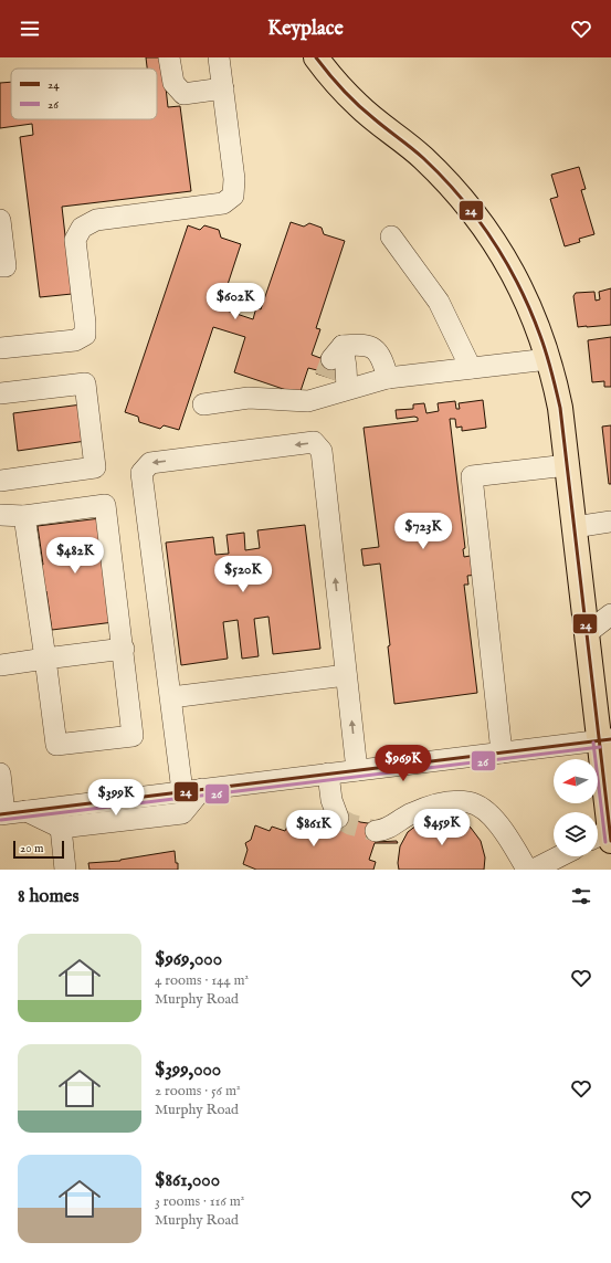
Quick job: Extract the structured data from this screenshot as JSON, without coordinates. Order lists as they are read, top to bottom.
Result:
{
  "lines": ["transit line 24", "transit line 26"],
  "legend": ["24", "26"],
  "scale_bar": "20 m",
  "north": "left",
  "page": {
    "header": "Keyplace",
    "price": [
      "$602K",
      "$723K",
      "$482K",
      "$520K",
      "$969K",
      "$399K",
      "$459K",
      "$861K"
    ],
    "scale": "20 m",
    "heading": "8 homes",
    "list": [
      {
        "name": "$969,000",
        "note": "4 rooms · 144 m² · Murphy Road"
      },
      {
        "name": "$399,000",
        "note": "2 rooms · 56 m² · Murphy Road"
      },
      {
        "name": "$861,000",
        "note": "3 rooms · 116 m² · Murphy Road"
      }
    ]
  }
}
